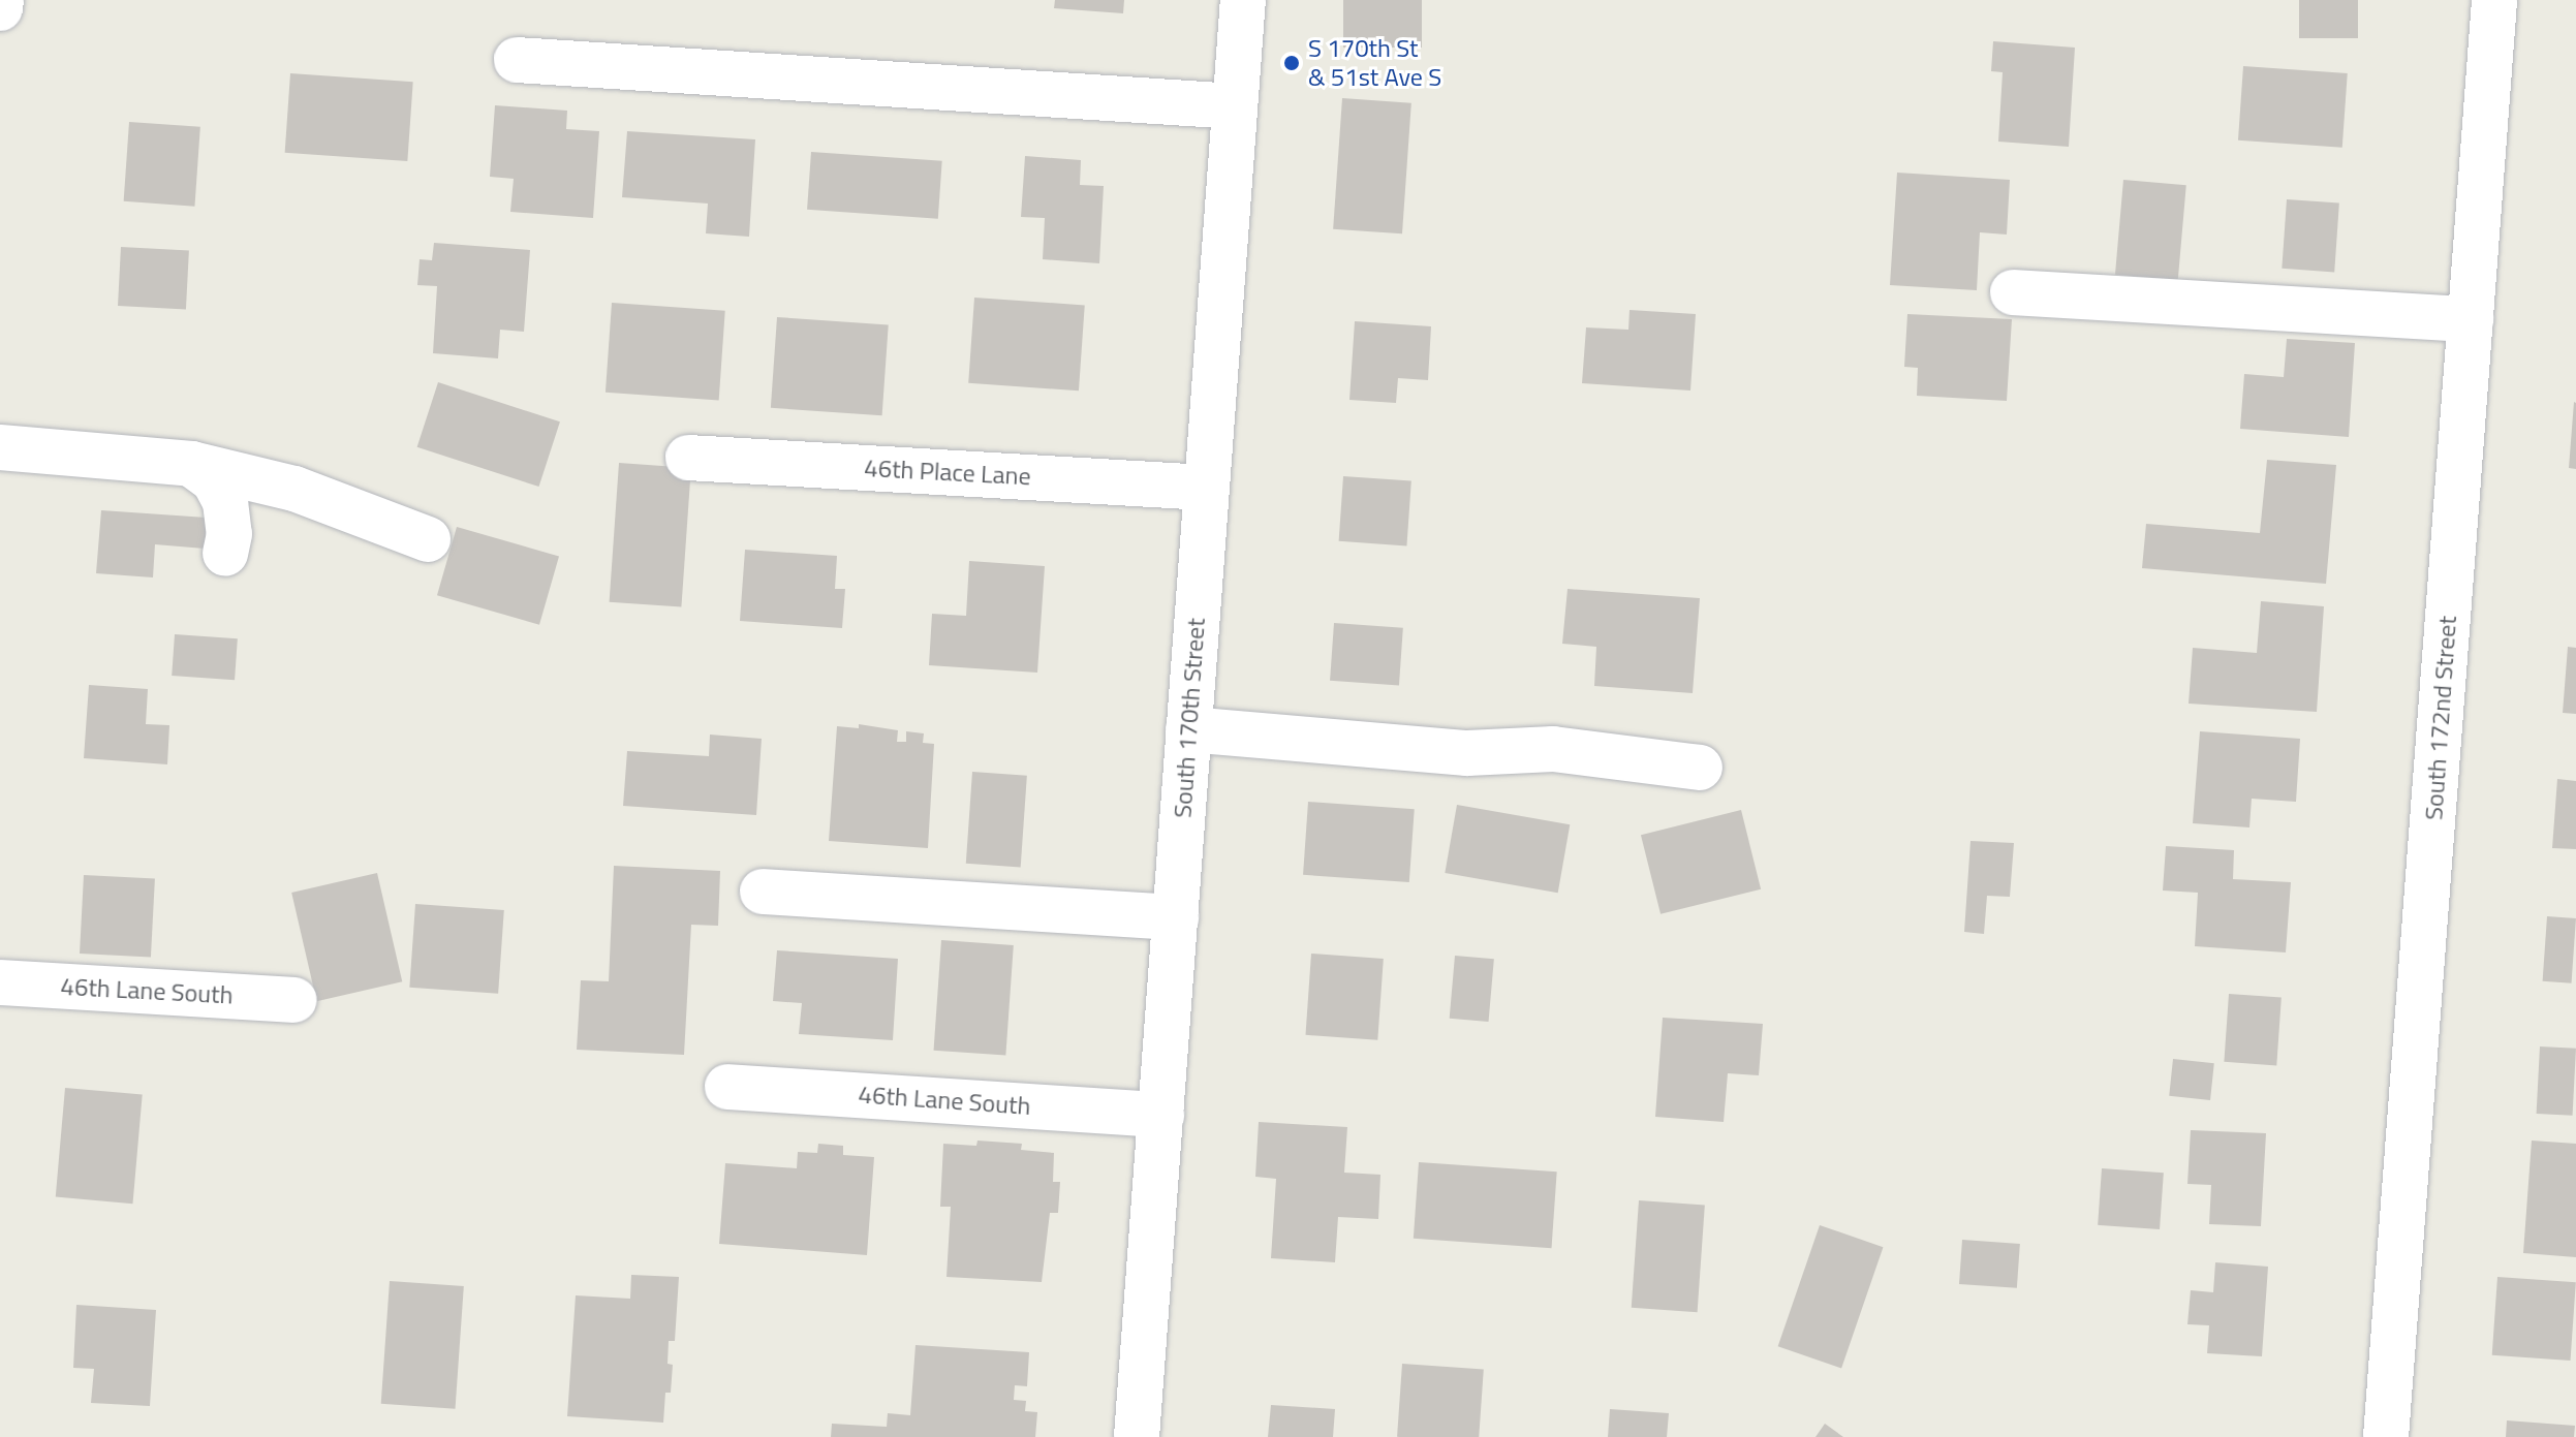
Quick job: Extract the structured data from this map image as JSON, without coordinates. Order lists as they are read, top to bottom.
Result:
{
  "streets": {
    "street": [
      "46th Place Lane",
      "South 170th Street",
      "South 172nd Street",
      "46th Lane South"
    ]
  },
  "crossings": [
    ["46th Place Lane", "South 170th Street"],
    ["South 170th Street", "46th Lane South"]
  ],
  "places": ["S 170th St & 51st Ave S"]
}
